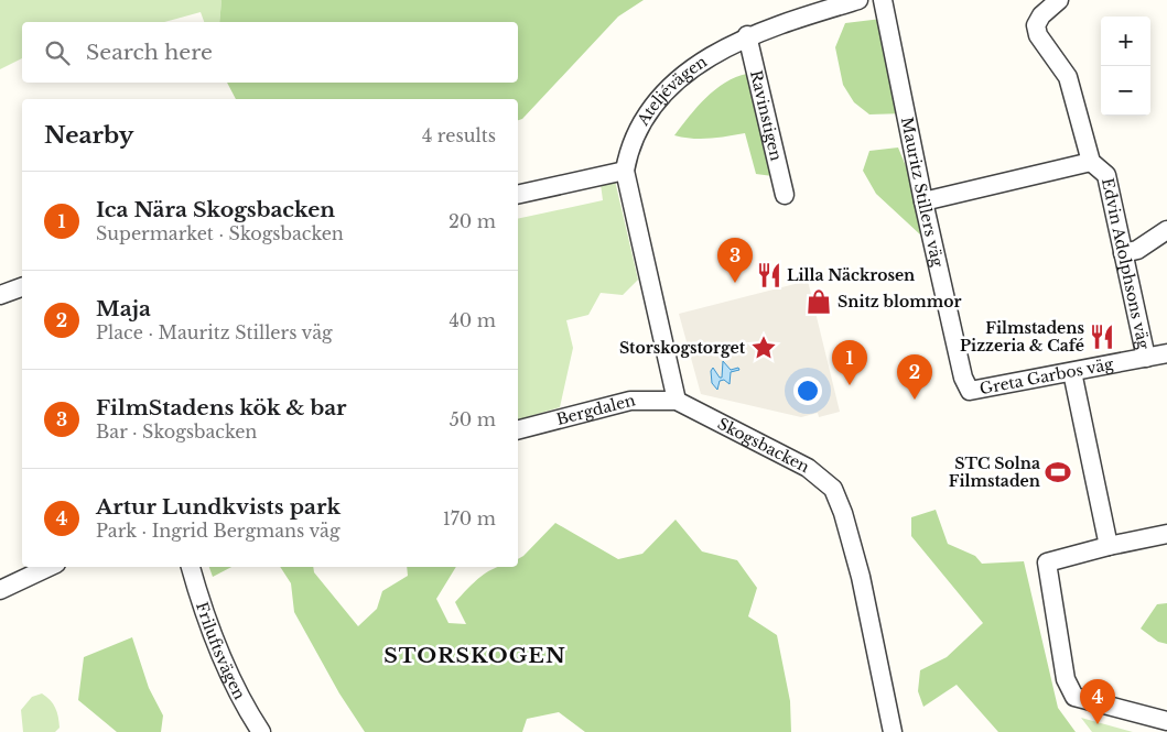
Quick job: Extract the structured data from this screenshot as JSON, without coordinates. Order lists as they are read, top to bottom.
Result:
{
  "streets": {
    "street": [
      "Ateljévägen",
      "Ravinstigen",
      "Mauritz Stillers väg",
      "Edvin Adolphsons väg",
      "Greta Garbos väg",
      "Bergdalen",
      "Skogsbacken",
      "Friluftsvägen"
    ]
  },
  "crossings": [
    ["Ateljévägen", "Ravinstigen"],
    ["Mauritz Stillers väg", "Greta Garbos väg"],
    ["Edvin Adolphsons väg", "Greta Garbos väg"],
    ["Bergdalen", "Skogsbacken"]
  ],
  "districts": ["STORSKOGEN"],
  "places": {
    "restaurant": ["Lilla Näckrosen", "Filmstadens Pizzeria & Café"],
    "shop": ["Snitz blommor"],
    "place": ["Storskogstorget"],
    "sports": ["STC Solna Filmstaden"]
  },
  "page": {
    "map_buttons": ["+", "−"],
    "search": "Search here",
    "heading": ["Nearby", "4 results"],
    "list": [
      {
        "mark": "1",
        "name": "Ica Nära Skogsbacken",
        "note": "Supermarket · Skogsbacken",
        "value": "20 m"
      },
      {
        "mark": "2",
        "name": "Maja",
        "note": "Place · Mauritz Stillers väg",
        "value": "40 m"
      },
      {
        "mark": "3",
        "name": "FilmStadens kök & bar",
        "note": "Bar · Skogsbacken",
        "value": "50 m"
      },
      {
        "mark": "4",
        "name": "Artur Lundkvists park",
        "note": "Park · Ingrid Bergmans väg",
        "value": "170 m"
      }
    ],
    "pins": [
      "3",
      "1",
      "2",
      "4"
    ]
  }
}
